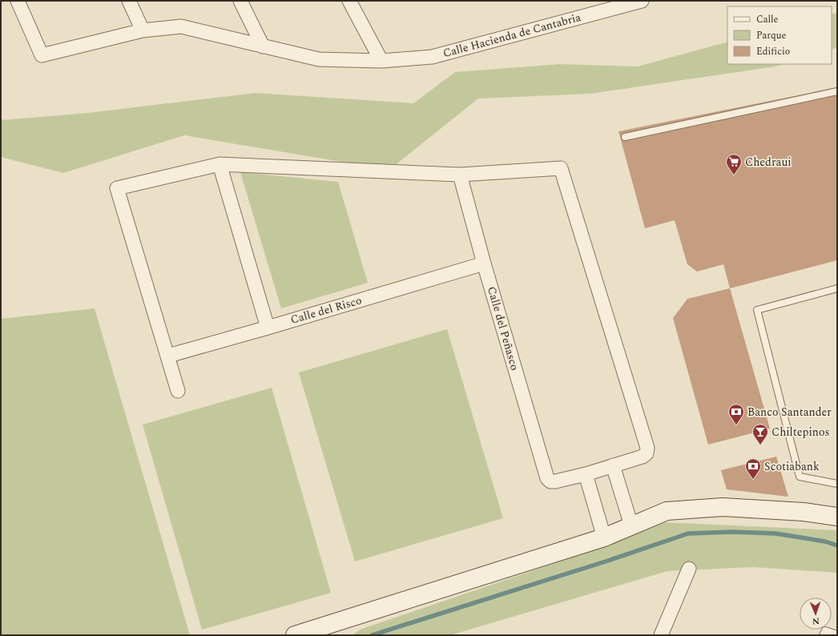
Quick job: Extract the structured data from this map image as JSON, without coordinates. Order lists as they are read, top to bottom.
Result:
{
  "streets": {
    "street": ["Calle Hacienda de Cantabria", "Calle del Risco", "Calle del Peñasco"]
  },
  "crossings": [
    ["Calle del Risco", "Calle del Peñasco"]
  ],
  "places": {
    "supermarket": ["Chedraui"],
    "bank": ["Banco Santander", "Scotiabank"],
    "bar": ["Chiltepinos"]
  },
  "legend": ["Calle", "Parque", "Edificio"],
  "north": "bottom"
}
